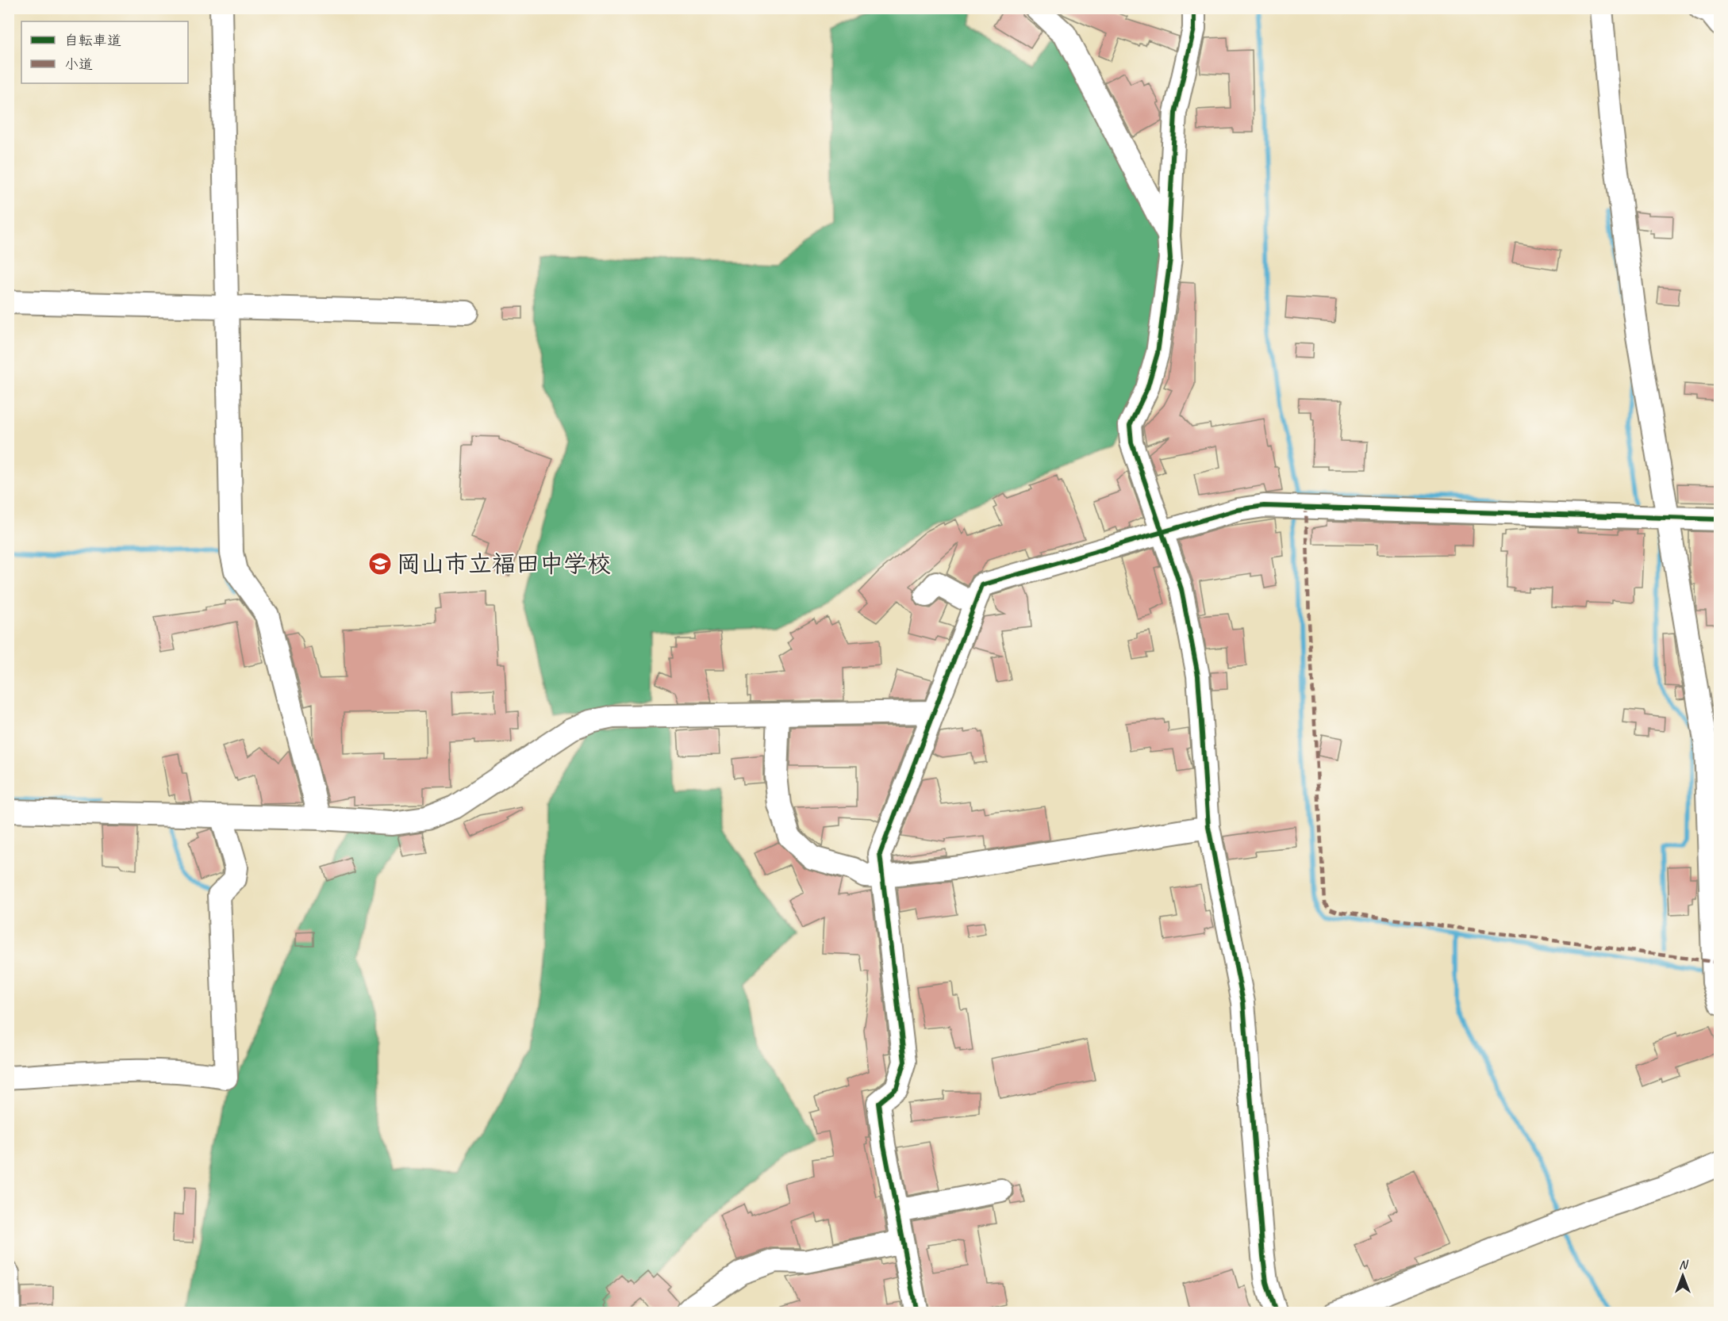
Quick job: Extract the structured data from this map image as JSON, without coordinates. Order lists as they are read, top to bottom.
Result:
{
  "places": {
    "school or university": ["岡山市立福田中学校"]
  },
  "legend": ["自転車道", "小道"],
  "north": "top"
}
